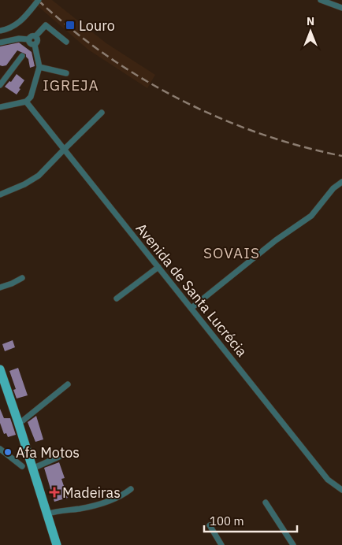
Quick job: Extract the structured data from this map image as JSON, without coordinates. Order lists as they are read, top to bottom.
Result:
{
  "streets": {
    "street": ["Avenida de Santa Lucrécia"]
  },
  "districts": ["IGREJA", "SOVAIS"],
  "places": {
    "transit": ["Louro"],
    "other": ["Afa Motos"],
    "health": ["Madeiras"]
  },
  "scale_bar": "100 m",
  "north": "top"
}
